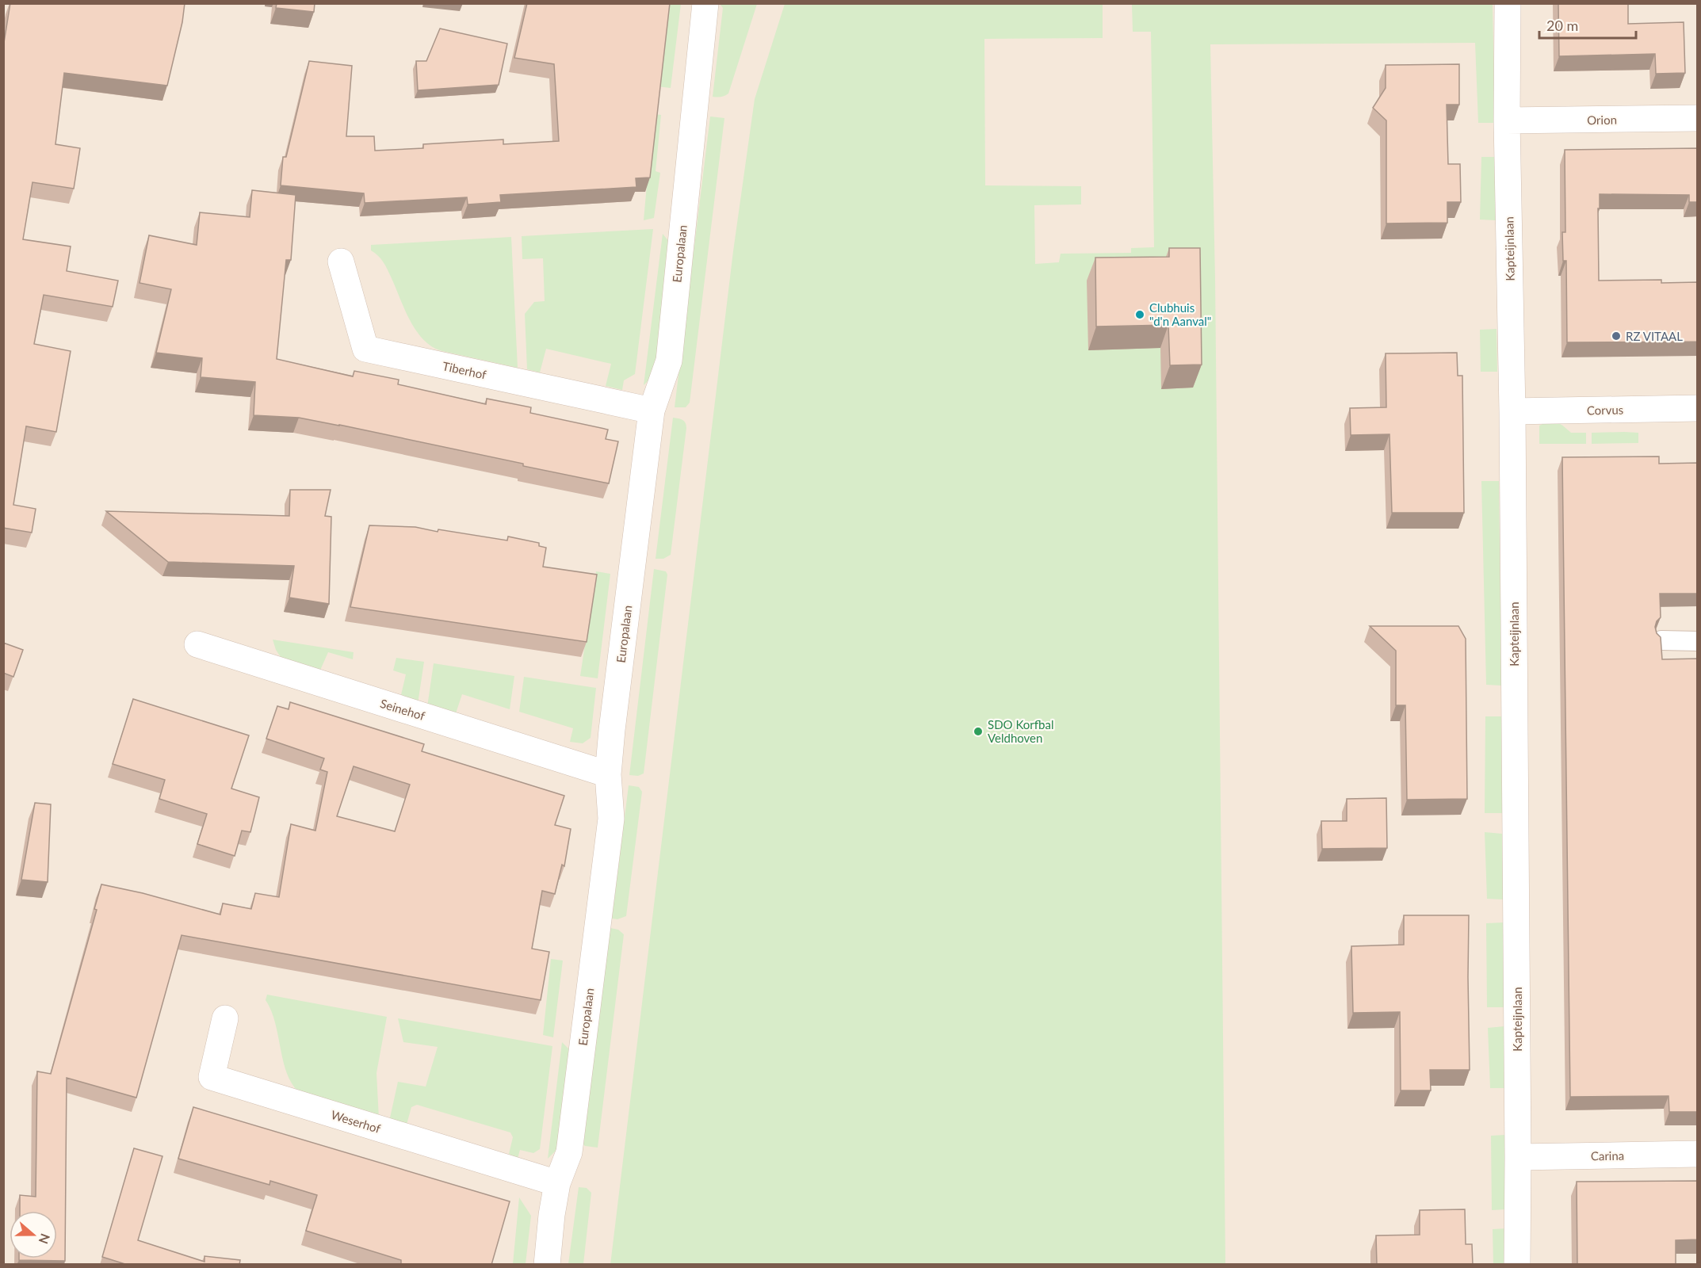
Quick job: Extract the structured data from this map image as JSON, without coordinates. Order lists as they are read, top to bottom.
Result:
{
  "streets": {
    "street": [
      "Orion",
      "Kapteijnlaan",
      "Europalaan",
      "Tiberhof",
      "Corvus",
      "Seinehof",
      "Weserhof",
      "Carina"
    ]
  },
  "crossings": [
    ["Orion", "Kapteijnlaan"],
    ["Kapteijnlaan", "Corvus"],
    ["Kapteijnlaan", "Carina"],
    ["Europalaan", "Tiberhof"],
    ["Europalaan", "Seinehof"],
    ["Europalaan", "Weserhof"]
  ],
  "places": ["Clubhuis \"d'n Aanval\"", "RZ VITAAL", "SDO Korfbal Veldhoven"],
  "scale_bar": "20 m",
  "north": "right"
}
